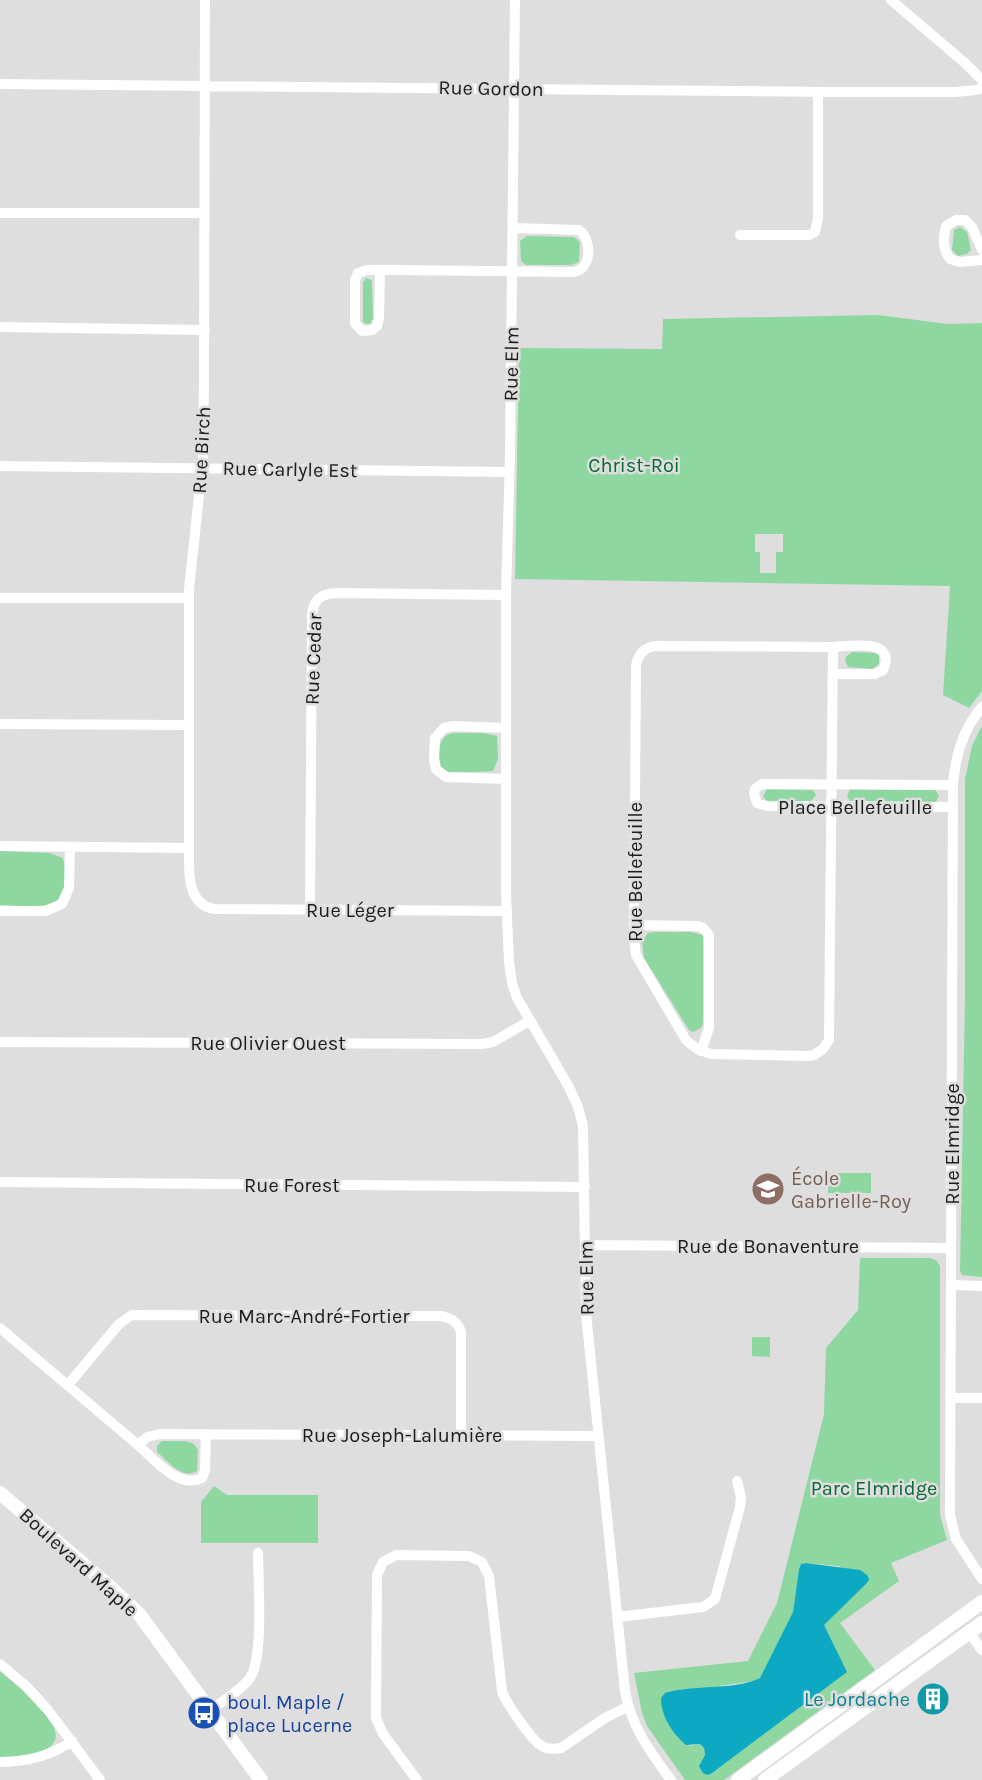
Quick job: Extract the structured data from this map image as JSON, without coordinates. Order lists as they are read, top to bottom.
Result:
{
  "streets": {
    "street": [
      "Rue Gordon",
      "Rue Elm",
      "Rue Birch",
      "Rue Carlyle Est",
      "Rue Cedar",
      "Place Bellefeuille",
      "Rue Bellefeuille",
      "Rue Léger",
      "Rue Olivier Ouest",
      "Rue Elmridge",
      "Rue Forest",
      "Rue de Bonaventure",
      "Rue Marc-André-Fortier",
      "Rue Joseph-Lalumière",
      "Boulevard Maple"
    ]
  },
  "crossings": [
    ["Rue Gordon", "Rue Elm"],
    ["Rue Gordon", "Rue Birch"],
    ["Rue Elm", "Rue Carlyle Est"],
    ["Rue Elm", "Rue Cedar"],
    ["Rue Elm", "Rue Léger"],
    ["Rue Elm", "Rue Olivier Ouest"],
    ["Rue Elm", "Rue Forest"],
    ["Rue Elm", "Rue de Bonaventure"],
    ["Rue Elm", "Rue Joseph-Lalumière"],
    ["Rue Birch", "Rue Carlyle Est"],
    ["Rue Birch", "Rue Léger"],
    ["Rue Cedar", "Rue Léger"],
    ["Place Bellefeuille", "Rue Elmridge"],
    ["Rue Elmridge", "Rue de Bonaventure"],
    ["Rue Marc-André-Fortier", "Rue Joseph-Lalumière"]
  ],
  "parks": ["Christ-Roi", "Parc Elmridge"],
  "places": {
    "school or university": ["École Gabrielle-Roy"],
    "building": ["Le Jordache"],
    "bus stop": ["boul. Maple / place Lucerne"]
  }
}
